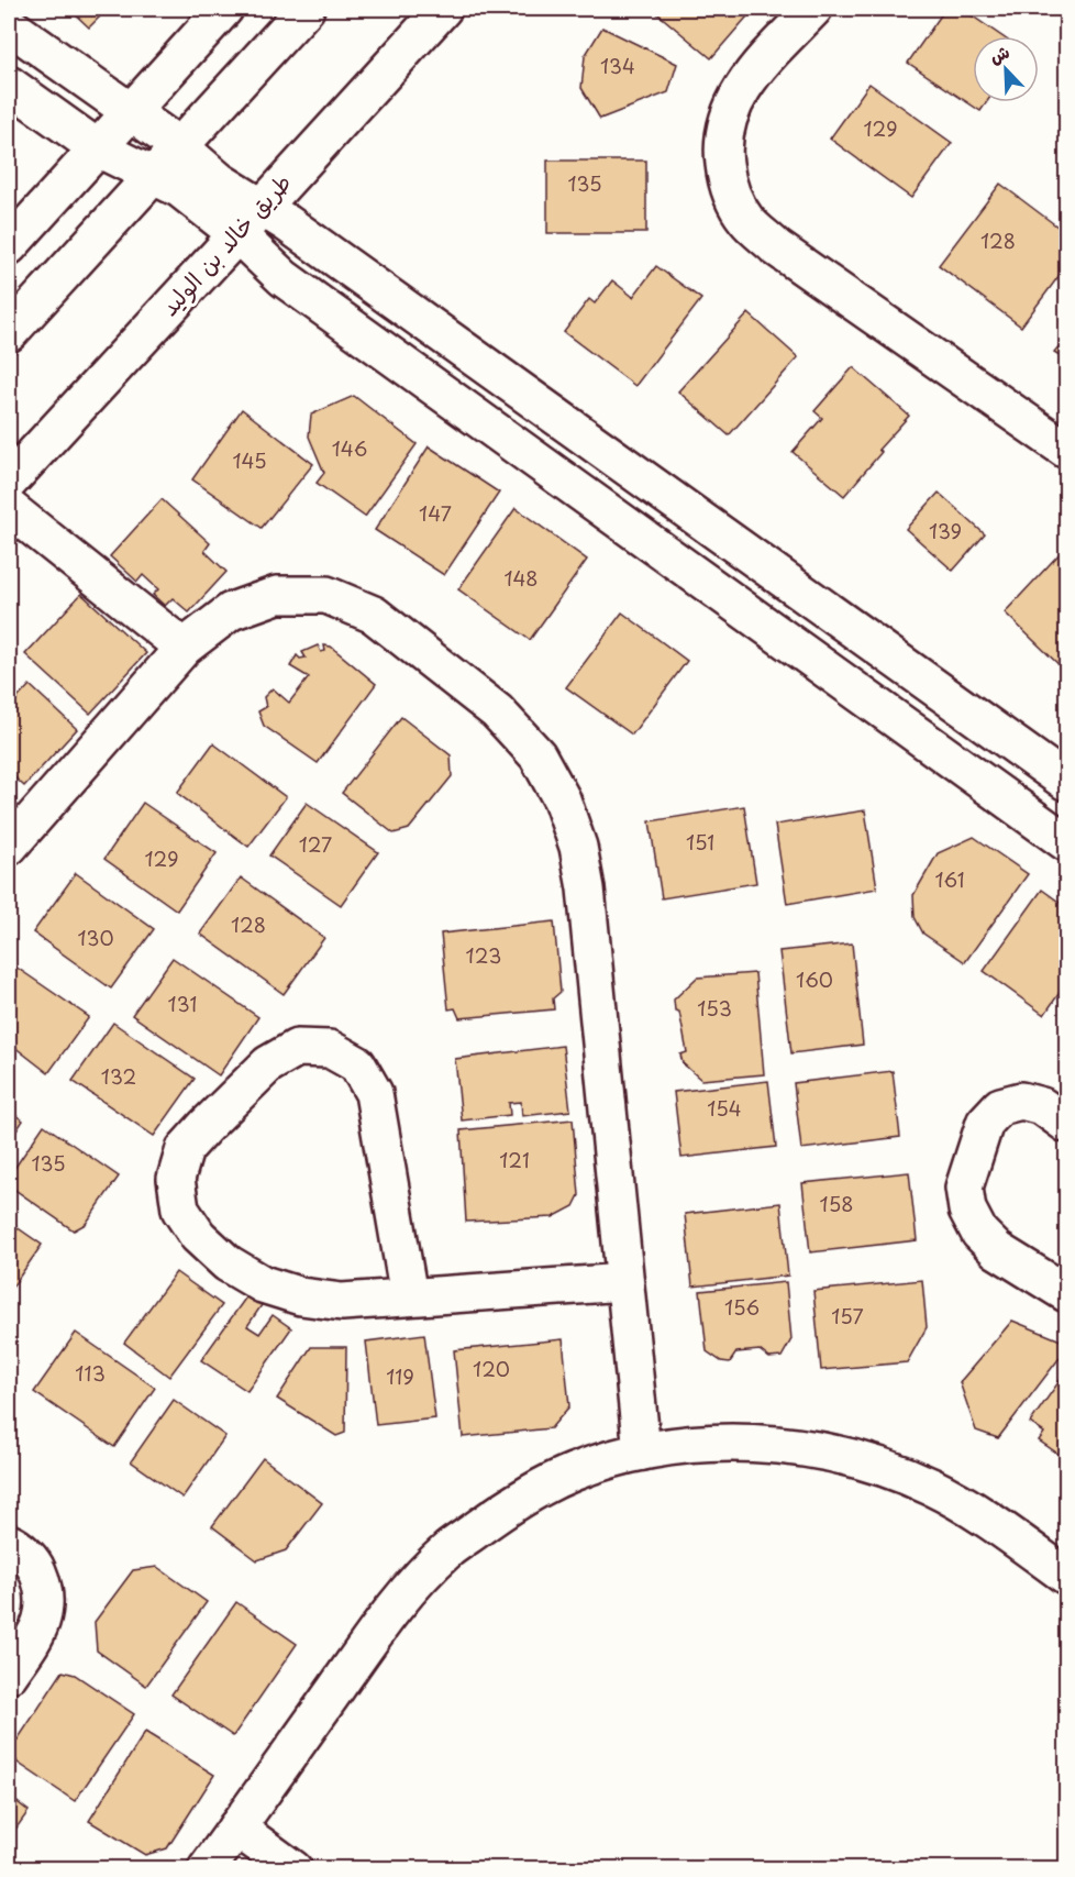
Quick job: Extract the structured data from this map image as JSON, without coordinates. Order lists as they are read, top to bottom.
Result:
{
  "streets": {
    "street": ["طريق خالد بن الوليد"]
  },
  "house_numbers": [
    "134",
    "129",
    "135",
    "128",
    "146",
    "145",
    "147",
    "139",
    "148",
    "151",
    "127",
    "129",
    "161",
    "128",
    "130",
    "123",
    "160",
    "131",
    "153",
    "132",
    "154",
    "121",
    "135",
    "158",
    "156",
    "157",
    "120",
    "113",
    "119"
  ],
  "north": "top left"
}
